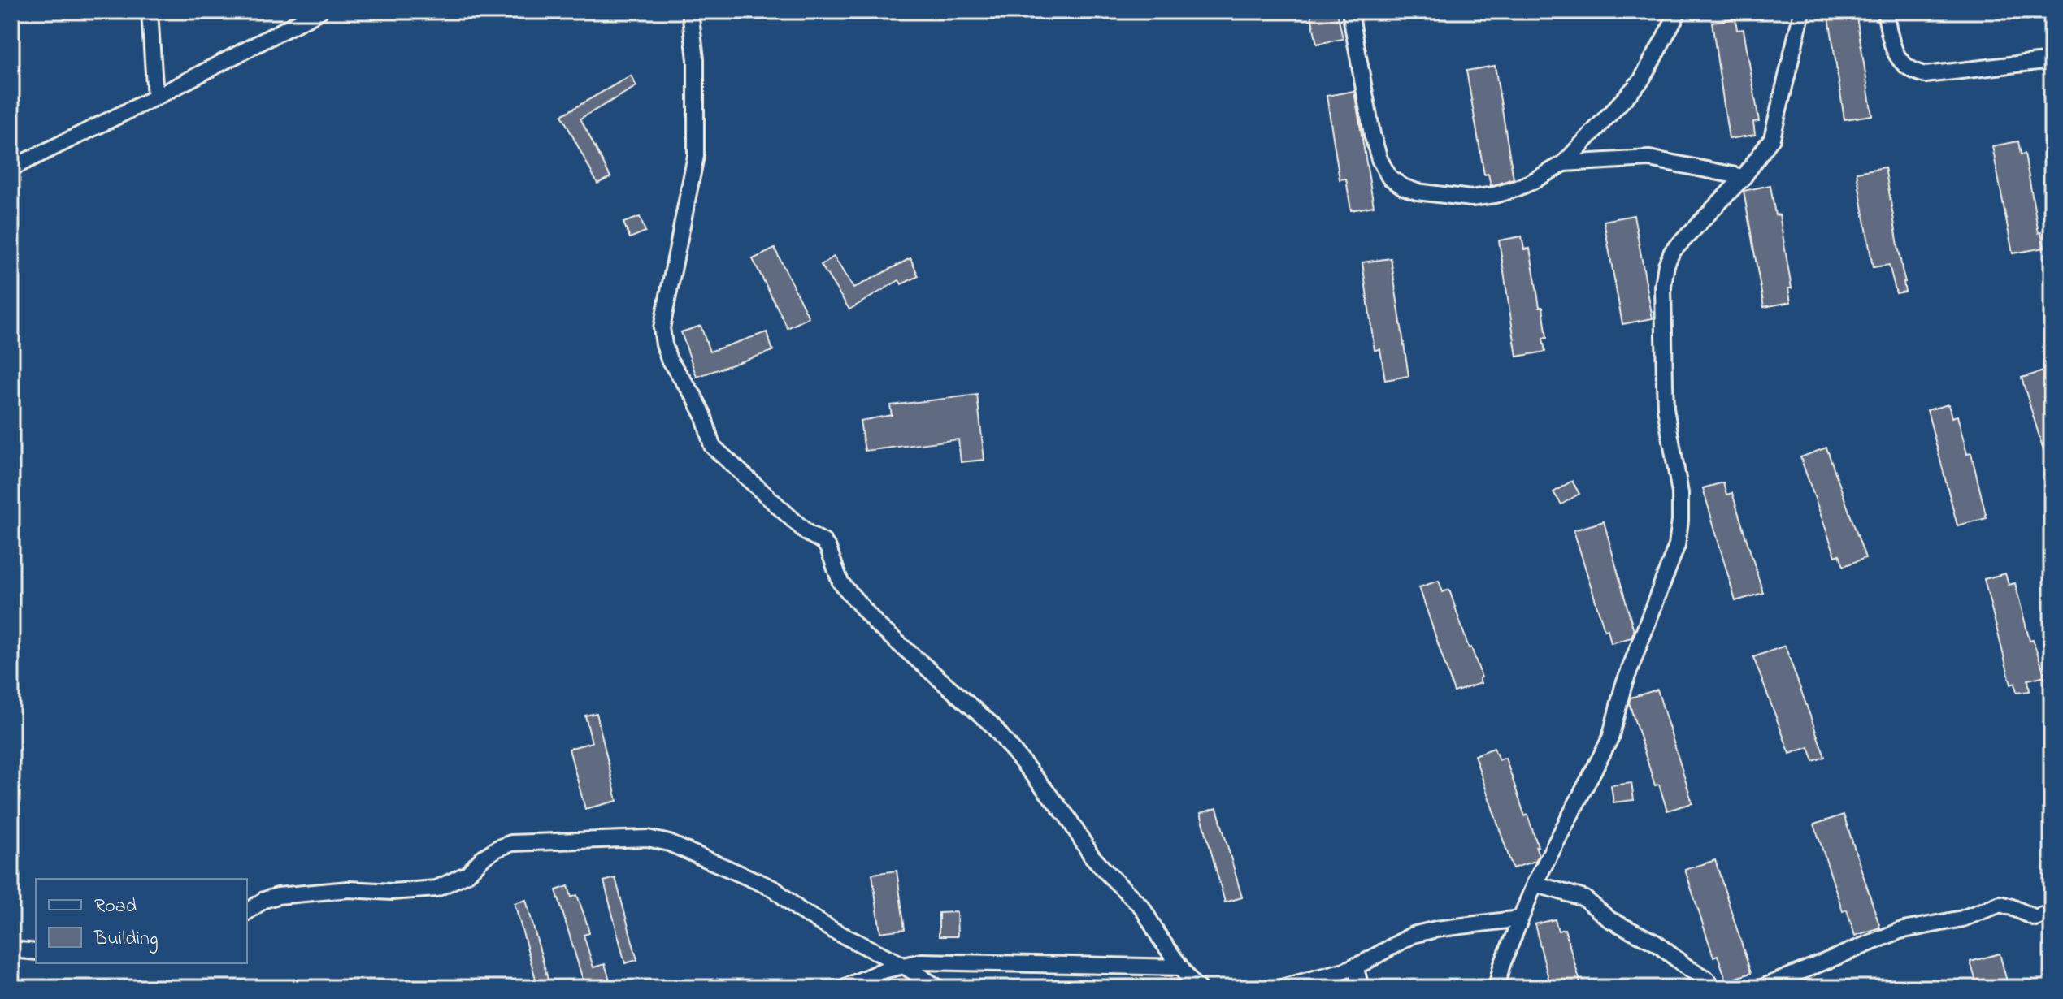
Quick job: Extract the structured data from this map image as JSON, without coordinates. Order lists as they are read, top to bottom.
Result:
{
  "legend": ["Road", "Building"]
}
